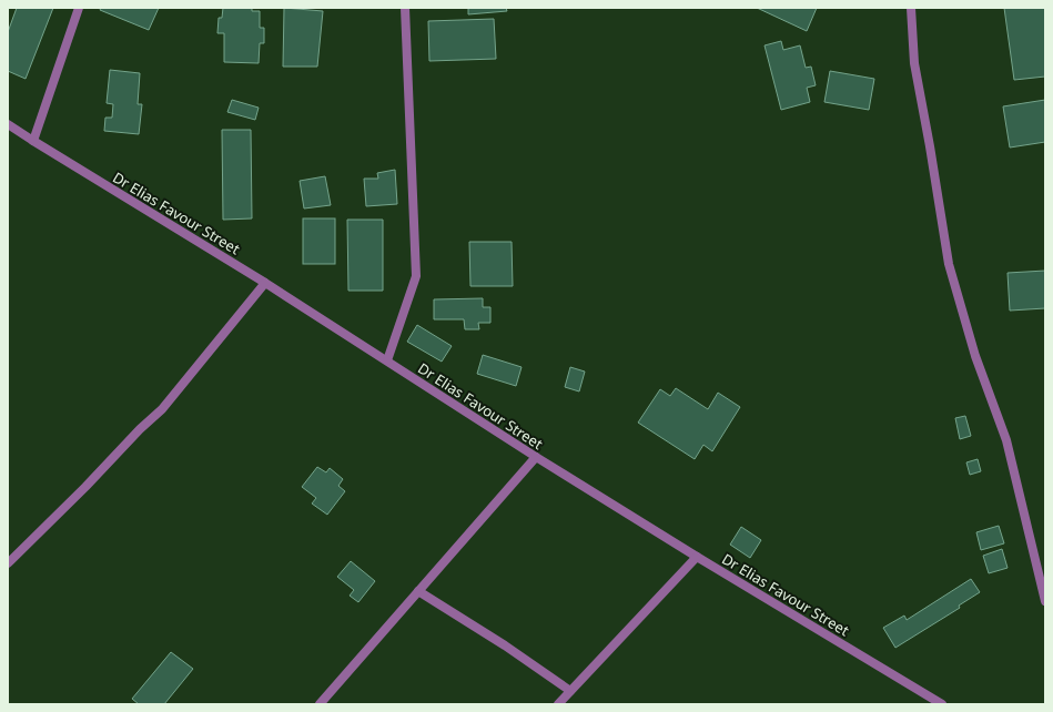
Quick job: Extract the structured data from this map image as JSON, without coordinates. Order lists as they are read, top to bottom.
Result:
{
  "streets": {
    "street": ["Dr Elias Favour Street"]
  }
}
